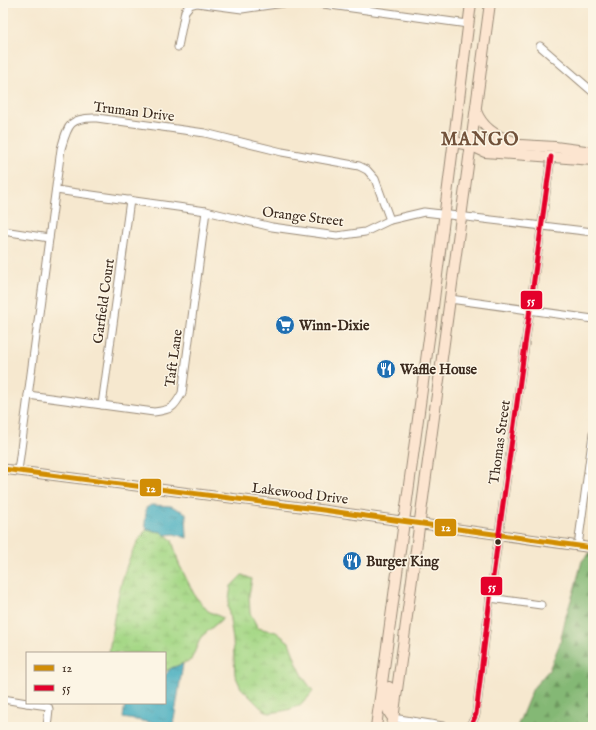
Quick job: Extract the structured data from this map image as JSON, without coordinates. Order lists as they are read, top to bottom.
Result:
{
  "streets": {
    "street": [
      "Truman Drive",
      "Orange Street",
      "Garfield Court",
      "Taft Lane",
      "Thomas Street",
      "Lakewood Drive"
    ]
  },
  "crossings": [
    ["Truman Drive", "Orange Street"],
    ["Truman Drive", "Taft Lane"],
    ["Truman Drive", "Lakewood Drive"],
    ["Orange Street", "Garfield Court"],
    ["Orange Street", "Taft Lane"],
    ["Orange Street", "Thomas Street"],
    ["Garfield Court", "Taft Lane"],
    ["Thomas Street", "Lakewood Drive"]
  ],
  "districts": ["MANGO"],
  "places": {
    "supermarket": ["Winn-Dixie"],
    "restaurant": ["Waffle House", "Burger King"]
  },
  "lines": ["transit line 55", "transit line 12"],
  "legend": ["12", "55"]
}
